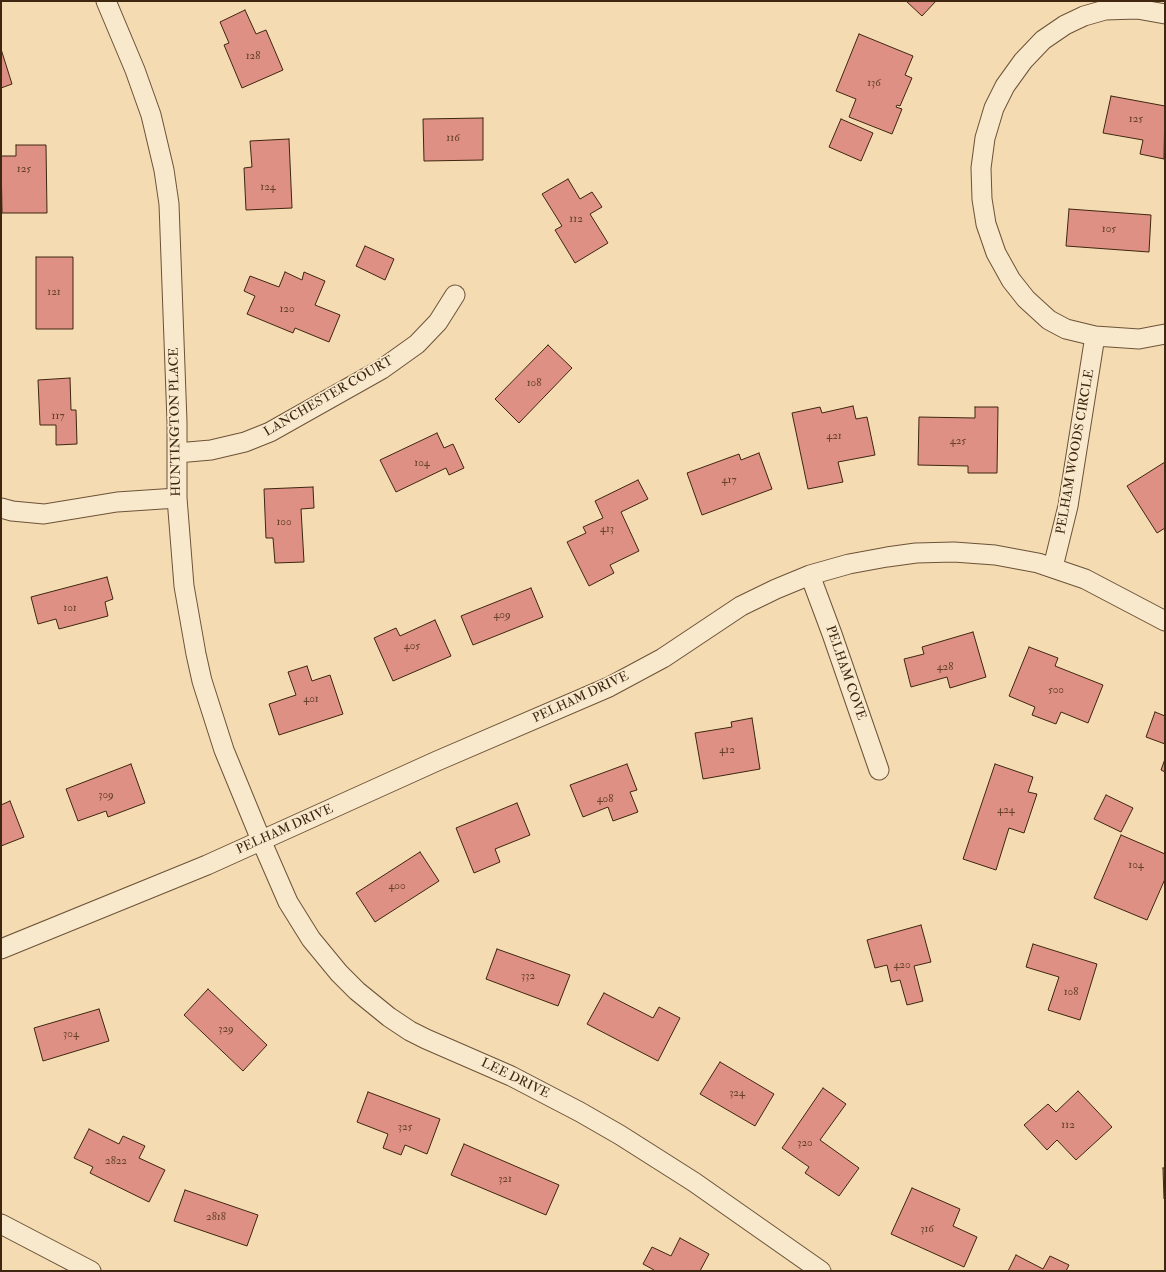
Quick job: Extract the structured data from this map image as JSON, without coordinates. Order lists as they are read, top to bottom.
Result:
{
  "streets": {
    "street": [
      "LANCHESTER COURT",
      "HUNTINGTON PLACE",
      "PELHAM WOODS CIRCLE",
      "PELHAM COVE",
      "PELHAM DRIVE",
      "LEE DRIVE"
    ]
  },
  "crossings": [
    ["LANCHESTER COURT", "HUNTINGTON PLACE"],
    ["HUNTINGTON PLACE", "PELHAM DRIVE"],
    ["HUNTINGTON PLACE", "LEE DRIVE"],
    ["PELHAM WOODS CIRCLE", "PELHAM DRIVE"],
    ["PELHAM COVE", "PELHAM DRIVE"],
    ["PELHAM DRIVE", "LEE DRIVE"]
  ],
  "house_numbers": [
    "128",
    "136",
    "125",
    "116",
    "125",
    "124",
    "112",
    "105",
    "121",
    "120",
    "108",
    "117",
    "421",
    "425",
    "104",
    "417",
    "100",
    "413",
    "101",
    "409",
    "405",
    "428",
    "500",
    "401",
    "412",
    "309",
    "408",
    "424",
    "104",
    "400",
    "420",
    "332",
    "108",
    "329",
    "304",
    "324",
    "112",
    "325",
    "320",
    "2822",
    "321",
    "2818",
    "316"
  ]
}
